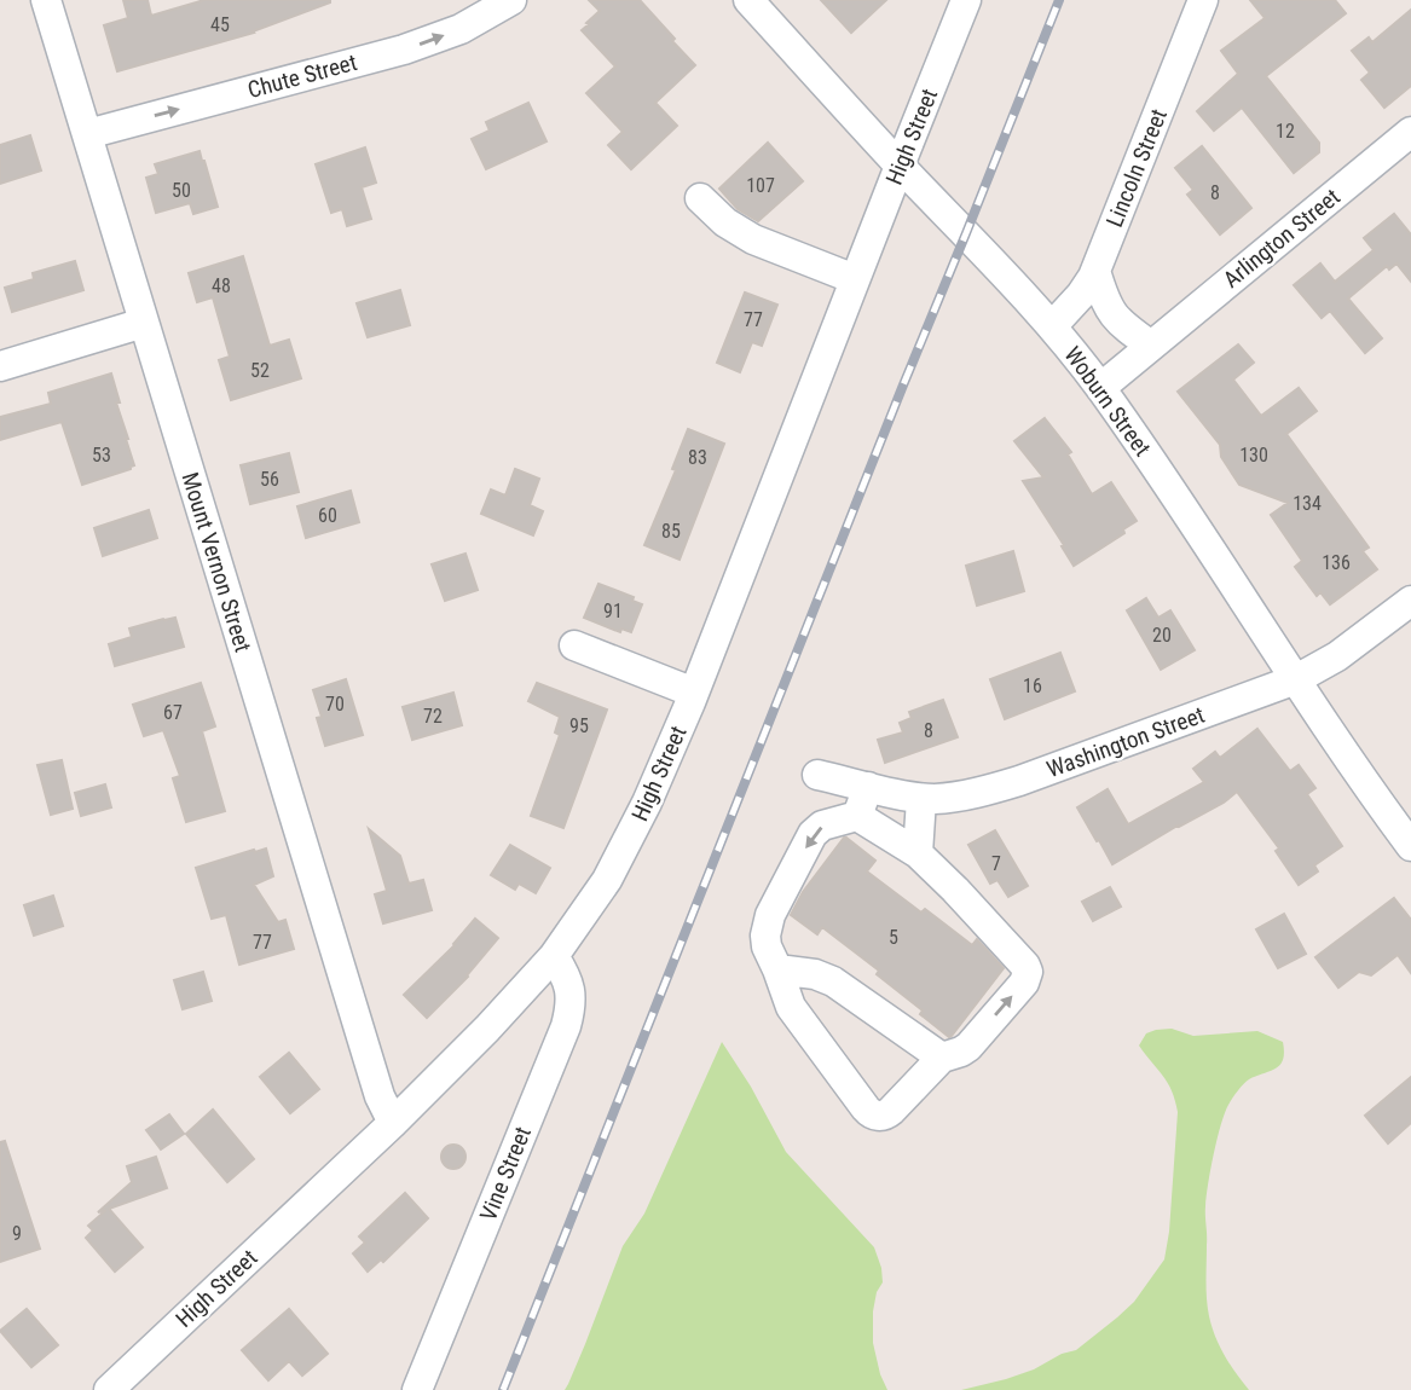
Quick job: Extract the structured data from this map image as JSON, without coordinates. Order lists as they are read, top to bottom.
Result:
{
  "streets": {
    "street": [
      "Chute Street",
      "High Street",
      "Lincoln Street",
      "Arlington Street",
      "Woburn Street",
      "Mount Vernon Street",
      "Washington Street",
      "Vine Street"
    ]
  },
  "crossings": [
    ["Chute Street", "Mount Vernon Street"],
    ["High Street", "Woburn Street"],
    ["High Street", "Mount Vernon Street"],
    ["High Street", "Vine Street"],
    ["Lincoln Street", "Woburn Street"],
    ["Arlington Street", "Woburn Street"],
    ["Woburn Street", "Washington Street"]
  ],
  "one_way": ["Chute Street"],
  "house_numbers": [
    "45",
    "12",
    "107",
    "50",
    "8",
    "48",
    "77",
    "52",
    "53",
    "130",
    "83",
    "56",
    "134",
    "60",
    "85",
    "136",
    "91",
    "20",
    "16",
    "70",
    "67",
    "72",
    "95",
    "8",
    "7",
    "5",
    "77",
    "9"
  ]
}
